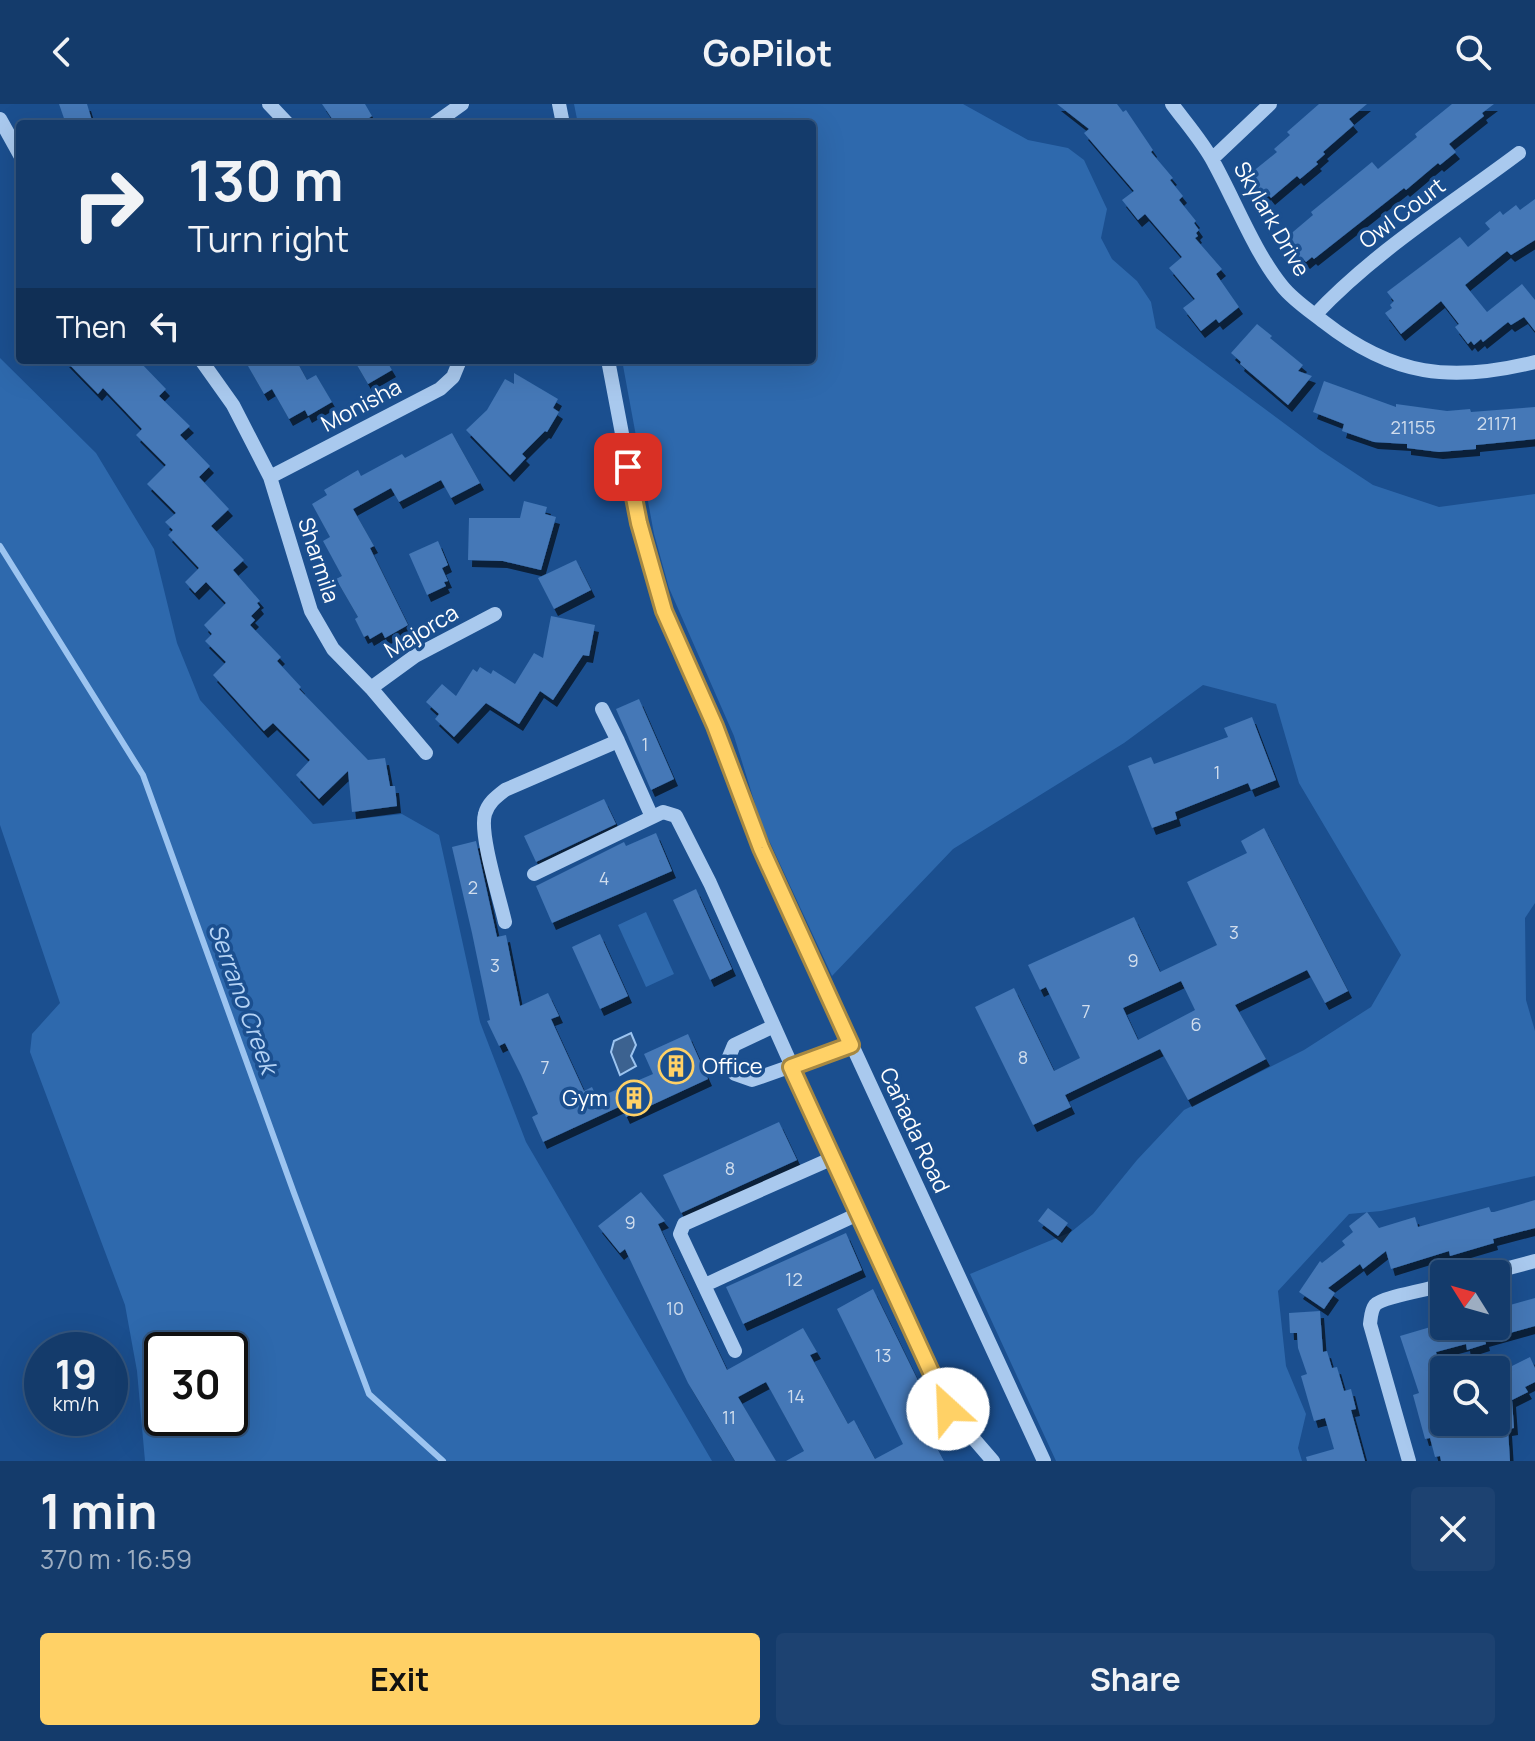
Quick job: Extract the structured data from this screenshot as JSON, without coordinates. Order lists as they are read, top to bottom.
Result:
{
  "streets": {
    "street": [
      "Owl Court",
      "Skylark Drive",
      "Monisha",
      "Sharmila",
      "Majorca",
      "Cañada Road"
    ]
  },
  "crossings": [
    ["Owl Court", "Skylark Drive"],
    ["Monisha", "Sharmila"],
    ["Sharmila", "Majorca"]
  ],
  "water": ["Serrano Creek"],
  "places": {
    "building": ["Office", "Gym"]
  },
  "house_numbers": [
    "21171",
    "21155",
    "1",
    "1",
    "4",
    "2",
    "3",
    "9",
    "3",
    "7",
    "6",
    "8",
    "7",
    "8",
    "9",
    "12",
    "10",
    "13",
    "14",
    "11"
  ],
  "north": "top left",
  "page": {
    "header": "GoPilot",
    "turn": ["130 m", "Turn right"],
    "then": "Then",
    "speed": "19 km/h",
    "limit": "30",
    "heading": ["1 min", "370 m · 16:59"],
    "buttons": ["Exit", "Share"]
  }
}
